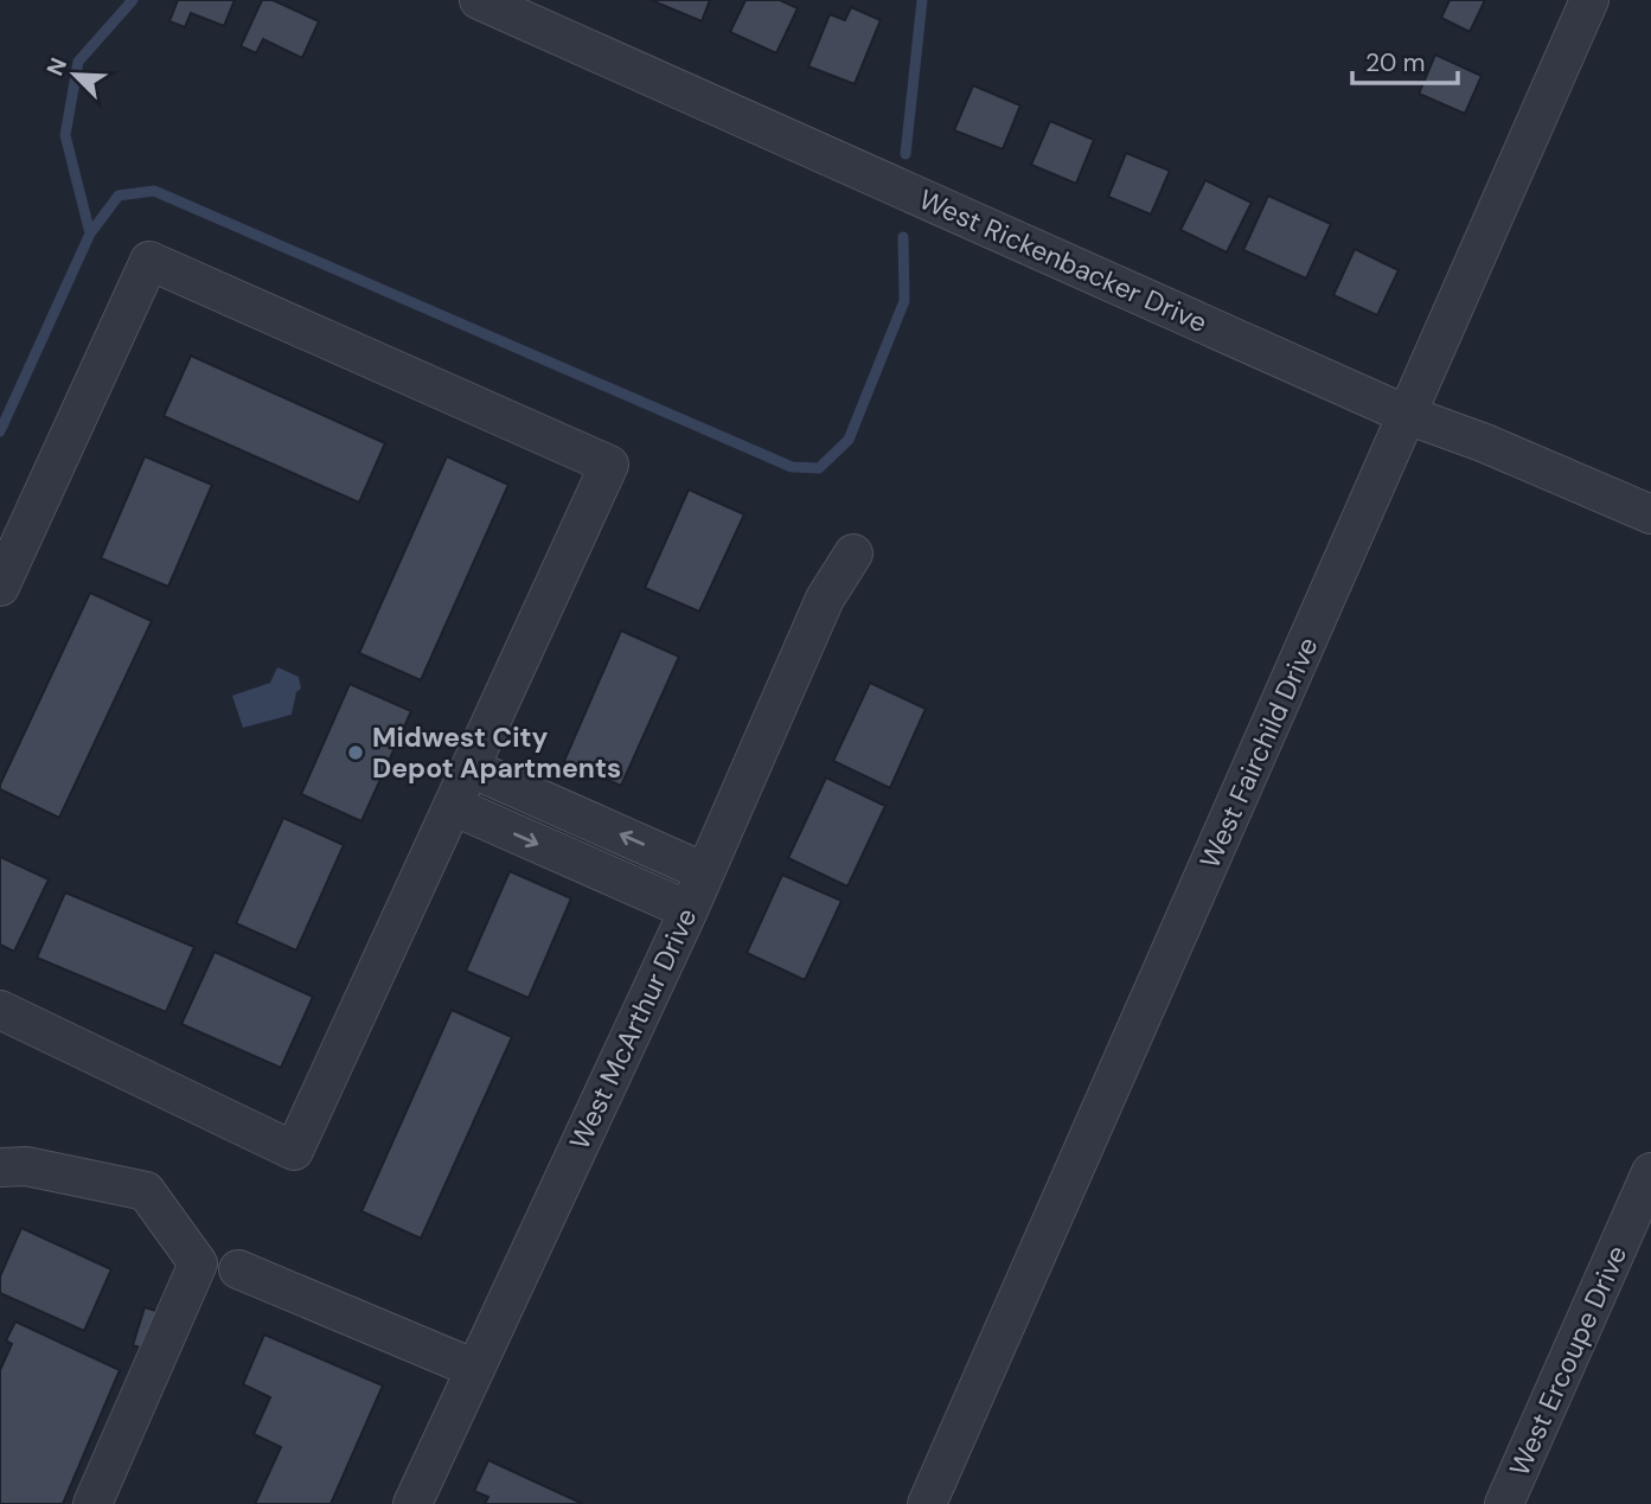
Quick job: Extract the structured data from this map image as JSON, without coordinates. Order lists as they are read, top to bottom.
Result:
{
  "streets": {
    "street": [
      "West Rickenbacker Drive",
      "West Fairchild Drive",
      "West McArthur Drive",
      "West Ercoupe Drive"
    ]
  },
  "crossings": [
    ["West Rickenbacker Drive", "West Fairchild Drive"]
  ],
  "places": ["Midwest City Depot Apartments"],
  "scale_bar": "20 m",
  "north": "top left"
}
